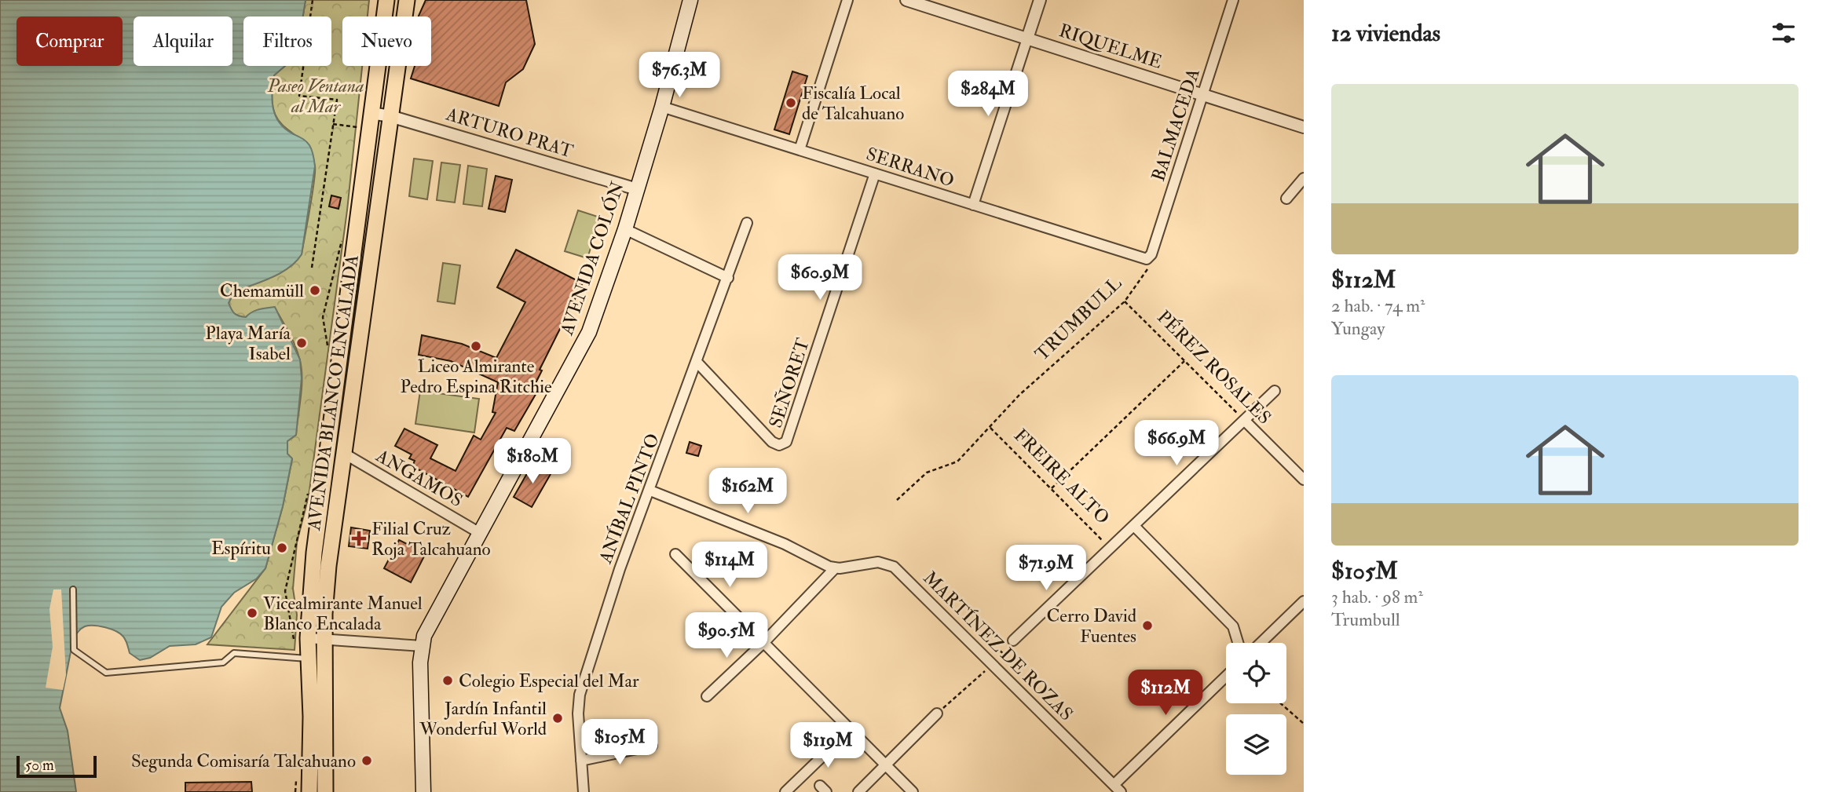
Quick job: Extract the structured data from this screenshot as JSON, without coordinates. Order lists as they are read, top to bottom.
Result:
{
  "streets": {
    "main road": ["AVENIDA COLÓN", "AVENIDA BLANCO ENCALADA"],
    "street": [
      "RIQUELME",
      "BALMACEDA",
      "ARTURO PRAT",
      "SERRANO",
      "PÉREZ ROSALES",
      "SEÑORET",
      "FREIRE ALTO",
      "ANGAMOS",
      "ANÍBAL PINTO",
      "MARTÍNEZ DE ROZAS"
    ],
    "path": ["TRUMBULL"]
  },
  "crossings": [
    ["RIQUELME", "BALMACEDA"],
    ["BALMACEDA", "SERRANO"],
    ["BALMACEDA", "TRUMBULL"],
    ["ARTURO PRAT", "AVENIDA COLÓN"],
    ["ARTURO PRAT", "AVENIDA BLANCO ENCALADA"],
    ["SERRANO", "AVENIDA COLÓN"],
    ["SERRANO", "TRUMBULL"],
    ["SERRANO", "SEÑORET"],
    ["AVENIDA COLÓN", "ANGAMOS"],
    ["TRUMBULL", "PÉREZ ROSALES"],
    ["TRUMBULL", "FREIRE ALTO"],
    ["SEÑORET", "ANÍBAL PINTO"],
    ["AVENIDA BLANCO ENCALADA", "ANGAMOS"]
  ],
  "parks": ["Paseo Ventana al Mar"],
  "places": {
    "other": [
      "Fiscalía Local de Talcahuano",
      "Chemamüll",
      "Playa María Isabel",
      "Liceo Almirante Pedro Espina Ritchie",
      "Espíritu",
      "Vicealmirante Manuel Blanco Encalada",
      "Cerro David Fuentes",
      "Colegio Especial del Mar",
      "Jardín Infantil Wonderful World",
      "Segunda Comisaría Talcahuano"
    ],
    "health": ["Filial Cruz Roja Talcahuano"]
  },
  "scale_bar": "50 m",
  "page": {
    "heading": "12 viviendas",
    "chip": [
      "Comprar",
      "Alquilar",
      "Filtros",
      "Nuevo"
    ],
    "price": [
      "$76.3M",
      "$284M",
      "$60.9M",
      "$66.9M",
      "$180M",
      "$162M",
      "$114M",
      "$71.9M",
      "$90.5M",
      "$112M",
      "$105M",
      "$119M"
    ],
    "list": [
      {
        "name": "$112M",
        "note": "2 hab. · 74 m² · Yungay"
      },
      {
        "name": "$105M",
        "note": "3 hab. · 98 m² · Trumbull"
      }
    ],
    "scale": "50 m"
  }
}
